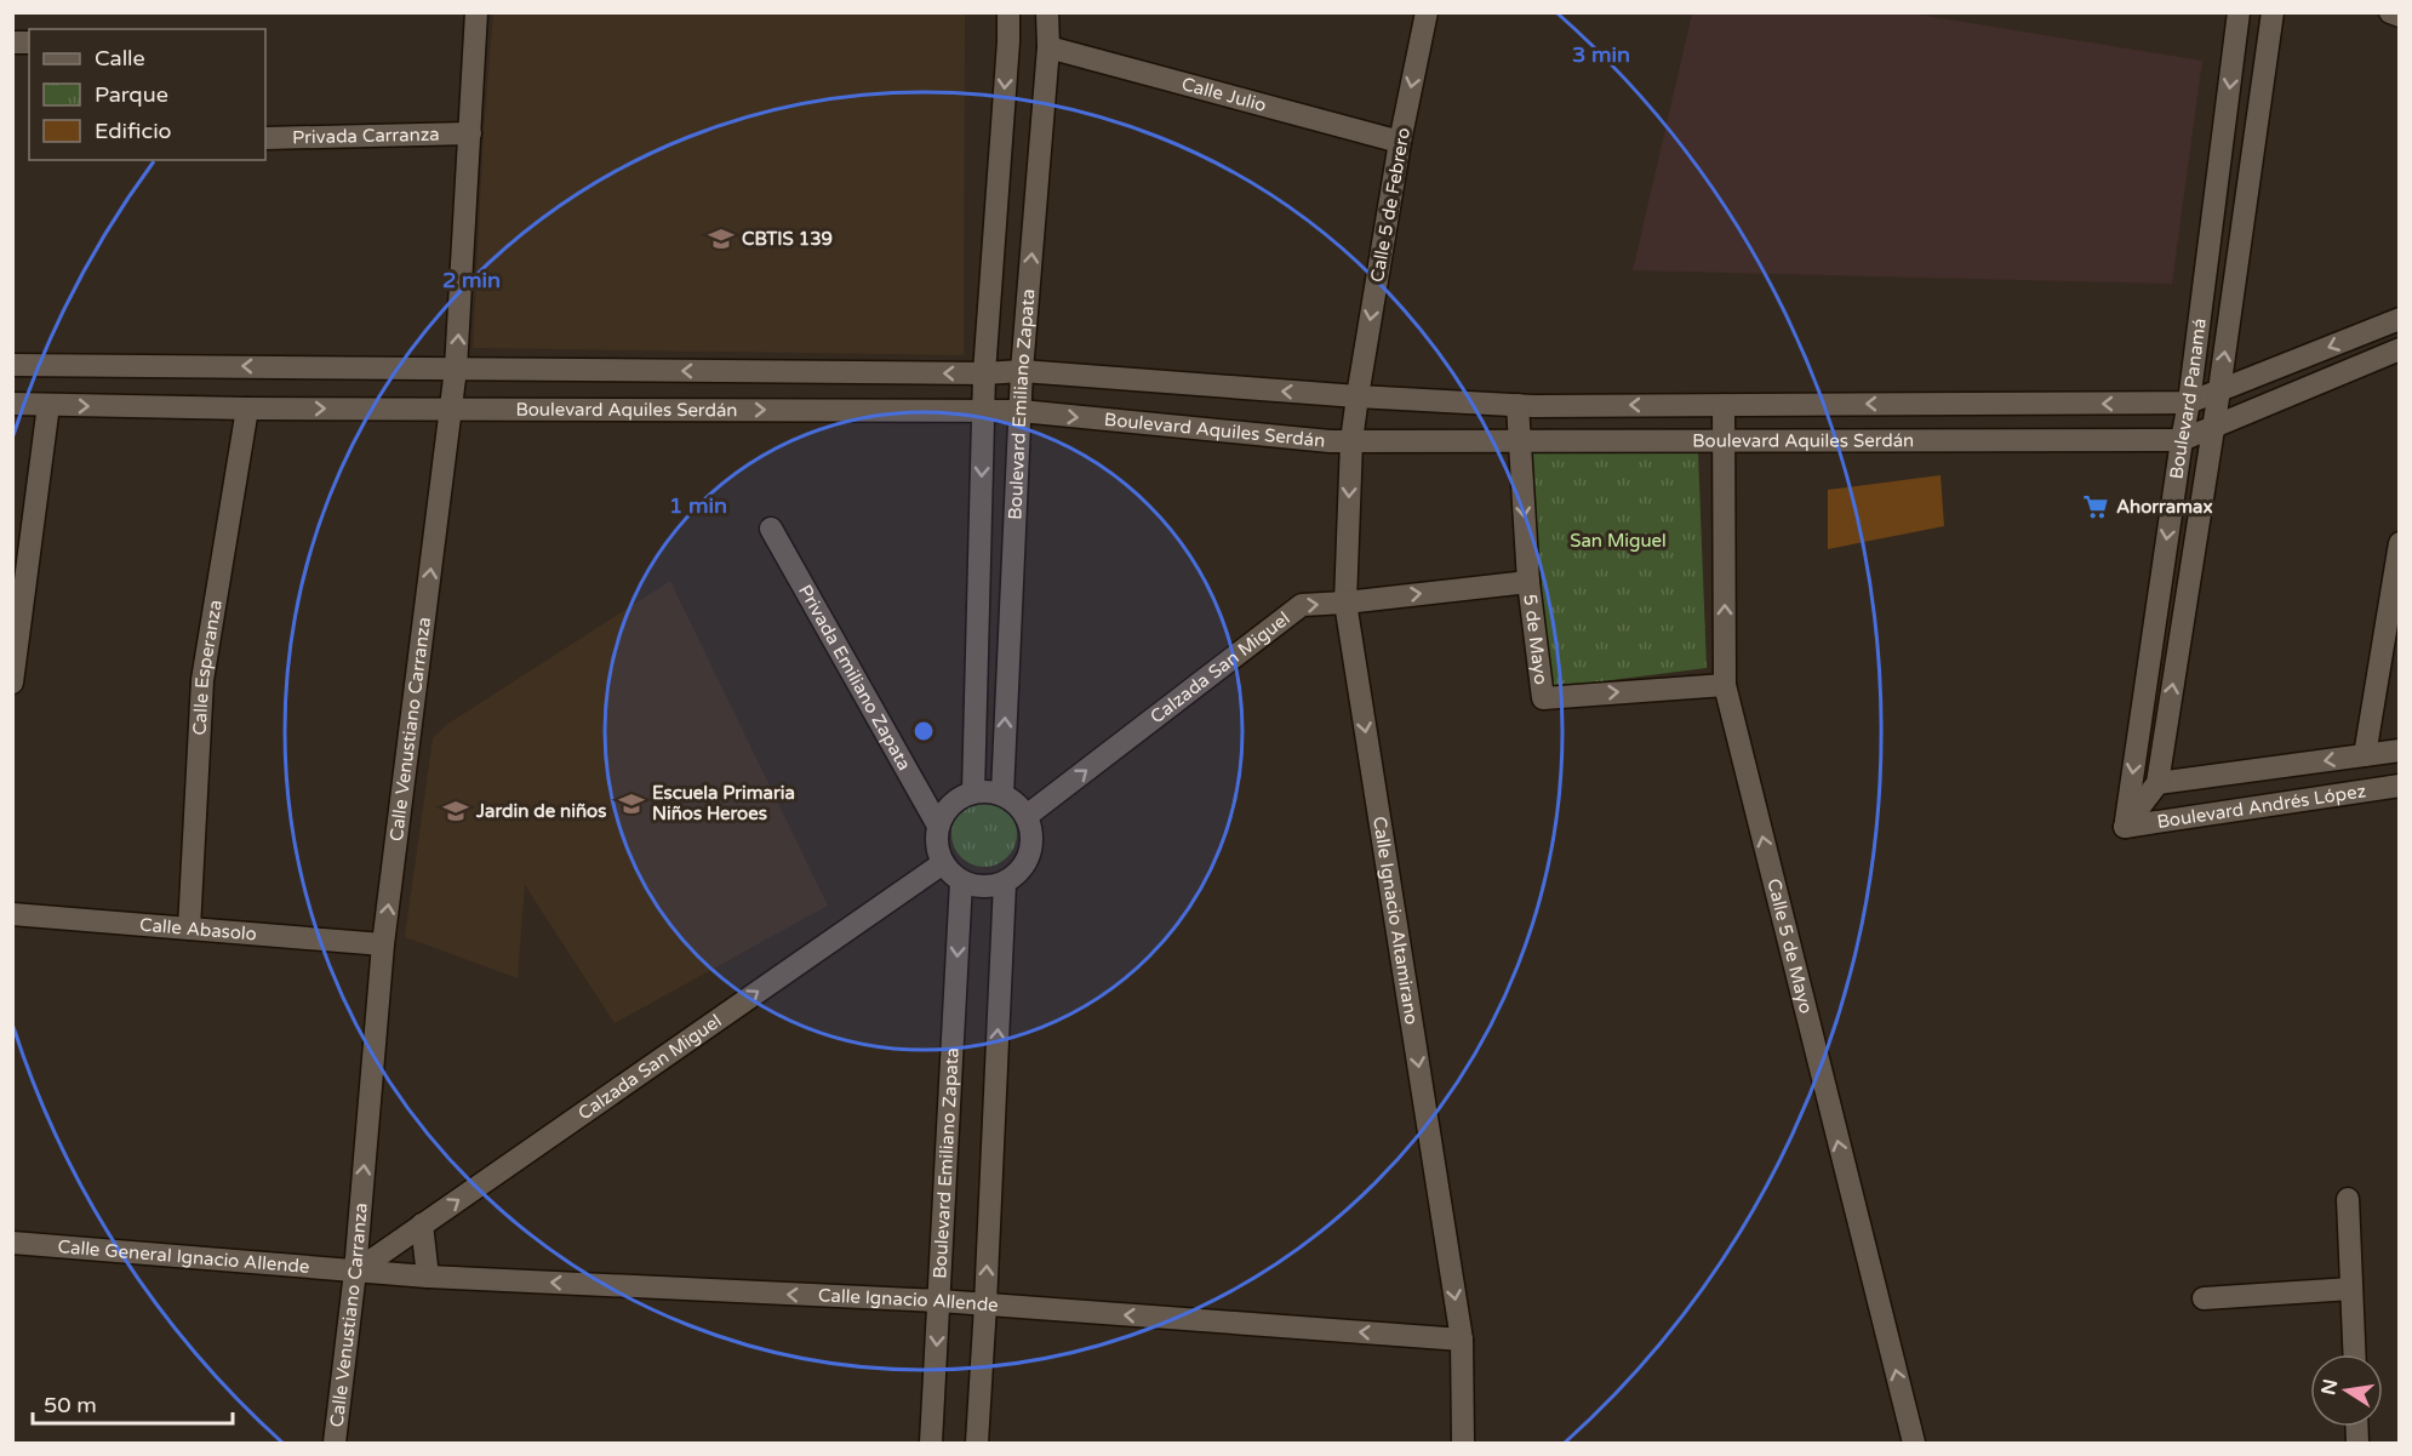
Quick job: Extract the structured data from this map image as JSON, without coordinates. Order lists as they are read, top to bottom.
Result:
{
  "streets": {
    "street": [
      "Calle Julio",
      "Privada Carranza",
      "Calle 5 de Febrero",
      "Boulevard Panamá",
      "Boulevard Emiliano Zapata",
      "Boulevard Aquiles Serdán",
      "5 de Mayo",
      "Calle Esperanza",
      "Calzada San Miguel",
      "Privada Emiliano Zapata",
      "Calle Venustiano Carranza",
      "Boulevard Andrés López",
      "Calle Ignacio Altamirano",
      "Calle Abasolo",
      "Calle 5 de Mayo",
      "Calle General Ignacio Allende",
      "Calle Ignacio Allende"
    ]
  },
  "crossings": [
    ["Calle Julio", "Calle 5 de Febrero"],
    ["Calle Julio", "Boulevard Emiliano Zapata"],
    ["Privada Carranza", "Calle Venustiano Carranza"],
    ["Calle 5 de Febrero", "Boulevard Aquiles Serdán"],
    ["Calle 5 de Febrero", "Calle Ignacio Altamirano"],
    ["Boulevard Panamá", "Boulevard Aquiles Serdán"],
    ["Boulevard Panamá", "Boulevard Andrés López"],
    ["Boulevard Emiliano Zapata", "Boulevard Aquiles Serdán"],
    ["Boulevard Emiliano Zapata", "Calzada San Miguel"],
    ["Boulevard Emiliano Zapata", "Privada Emiliano Zapata"],
    ["Boulevard Emiliano Zapata", "Calle Ignacio Allende"],
    ["Boulevard Aquiles Serdán", "5 de Mayo"],
    ["Boulevard Aquiles Serdán", "Calle Esperanza"],
    ["Boulevard Aquiles Serdán", "Calle Venustiano Carranza"],
    ["Boulevard Aquiles Serdán", "Calle Ignacio Altamirano"],
    ["Boulevard Aquiles Serdán", "Calle 5 de Mayo"],
    ["5 de Mayo", "Calzada San Miguel"],
    ["5 de Mayo", "Calle 5 de Mayo"],
    ["Calle Esperanza", "Calle Abasolo"],
    ["Calzada San Miguel", "Privada Emiliano Zapata"],
    ["Calzada San Miguel", "Calle Venustiano Carranza"],
    ["Calzada San Miguel", "Calle Ignacio Altamirano"],
    ["Calzada San Miguel", "Calle General Ignacio Allende"],
    ["Calzada San Miguel", "Calle Ignacio Allende"],
    ["Calle Venustiano Carranza", "Calle Abasolo"],
    ["Calle Venustiano Carranza", "Calle General Ignacio Allende"],
    ["Calle Venustiano Carranza", "Calle Ignacio Allende"],
    ["Calle Ignacio Altamirano", "Calle Ignacio Allende"],
    ["Calle General Ignacio Allende", "Calle Ignacio Allende"]
  ],
  "one_way": [
    "Calle 5 de Febrero",
    "Calzada San Miguel",
    "Calle Venustiano Carranza",
    "Calle Ignacio Altamirano",
    "Calle 5 de Mayo",
    "Calle Ignacio Allende"
  ],
  "parks": ["San Miguel"],
  "places": {
    "school or university": ["CBTIS 139", "Escuela Primaria Niños Heroes", "Jardin de niños"],
    "supermarket": ["Ahorramax"]
  },
  "legend": ["Calle", "Parque", "Edificio"],
  "scale_bar": "50 m",
  "north": "left",
  "rings": ["3 min", "2 min", "1 min"]
}
